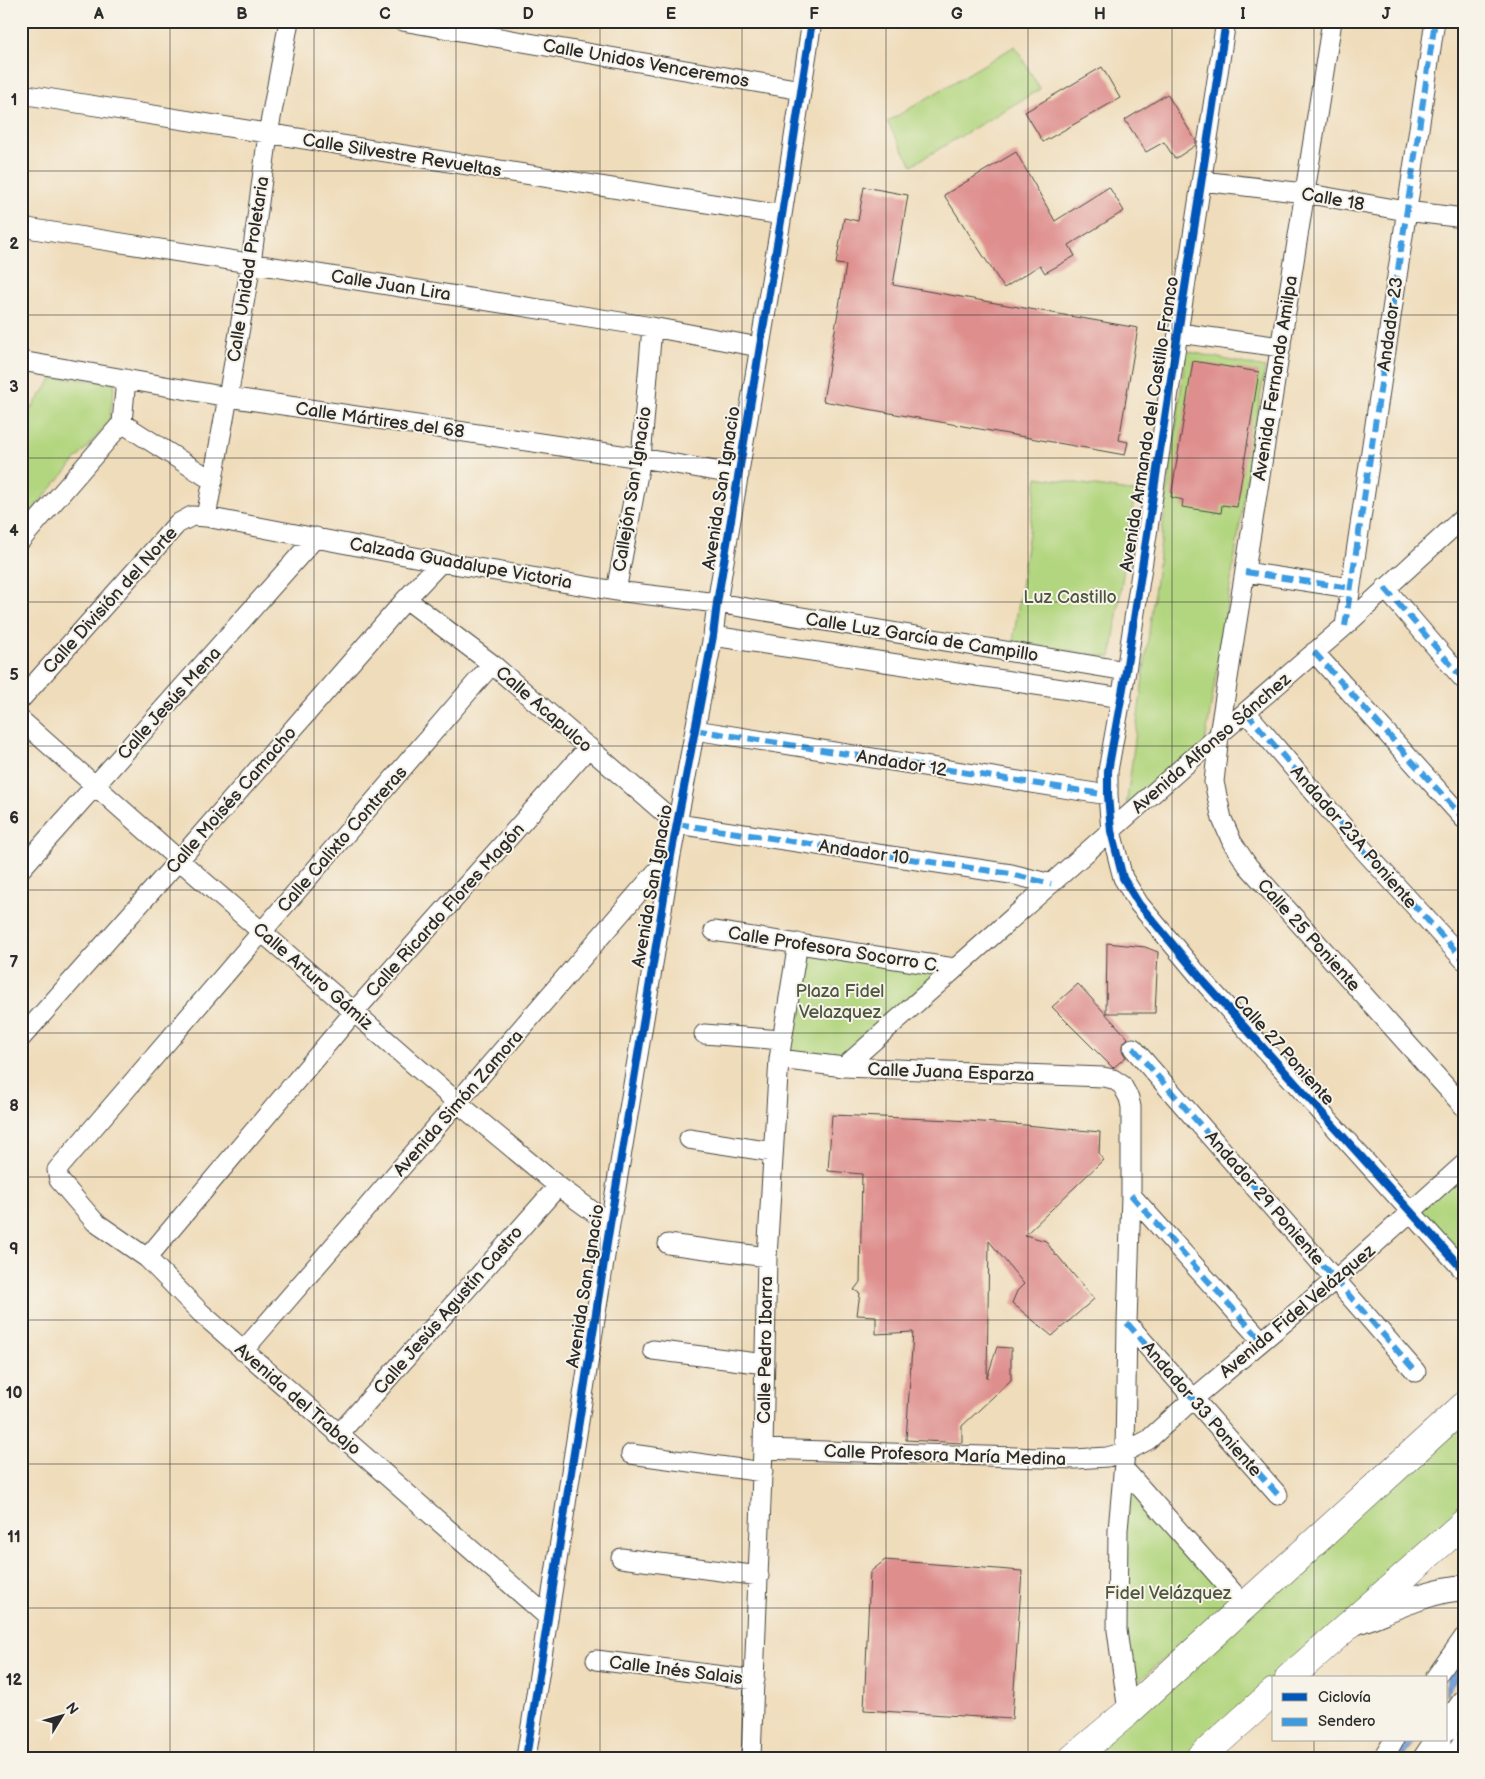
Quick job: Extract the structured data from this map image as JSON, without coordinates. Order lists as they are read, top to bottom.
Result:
{
  "streets": {
    "street": [
      "Calle Unidos Venceremos",
      "Calle Silvestre Revueltas",
      "Calle 18",
      "Calle Unidad Proletaria",
      "Calle Juan Lira",
      "Andador 23",
      "Avenida Fernando Amilpa",
      "Calle Mártires del 68",
      "Avenida Armando del Castillo Franco",
      "Avenida San Ignacio",
      "Callejón San Ignacio",
      "Calzada Guadalupe Victoria",
      "Calle División del Norte",
      "Calle Luz García de Campillo",
      "Calle Jesús Mena",
      "Calle Acapulco",
      "Avenida Alfonso Sánchez",
      "Andador 12",
      "Calle Moisés Camacho",
      "Andador 23A Poniente",
      "Calle Calixto Contreras",
      "Andador 10",
      "Calle Ricardo Flores Magón",
      "Calle 25 Poniente",
      "Calle Profesora Socorro C.",
      "Calle Arturo Gámiz",
      "Calle 27 Poniente",
      "Calle Juana Esparza",
      "Avenida Simón Zamora",
      "Andador 29 Poniente",
      "Calle Jesús Agustín Castro",
      "Avenida Fidel Velázquez",
      "Calle Pedro Ibarra",
      "Avenida del Trabajo",
      "Andador 33 Poniente",
      "Calle Profesora María Medina",
      "Calle Inés Salais"
    ]
  },
  "crossings": [
    ["Calle Unidos Venceremos", "Avenida San Ignacio"],
    ["Calle Silvestre Revueltas", "Calle Unidad Proletaria"],
    ["Calle Silvestre Revueltas", "Avenida San Ignacio"],
    ["Calle 18", "Andador 23"],
    ["Calle 18", "Avenida Fernando Amilpa"],
    ["Calle 18", "Avenida Armando del Castillo Franco"],
    ["Calle Unidad Proletaria", "Calle Juan Lira"],
    ["Calle Unidad Proletaria", "Calle Mártires del 68"],
    ["Calle Unidad Proletaria", "Calzada Guadalupe Victoria"],
    ["Calle Unidad Proletaria", "Calle División del Norte"],
    ["Calle Juan Lira", "Avenida San Ignacio"],
    ["Calle Juan Lira", "Callejón San Ignacio"],
    ["Andador 23", "Avenida Alfonso Sánchez"],
    ["Avenida Fernando Amilpa", "Avenida Alfonso Sánchez"],
    ["Avenida Fernando Amilpa", "Calle 25 Poniente"],
    ["Calle Mártires del 68", "Avenida San Ignacio"],
    ["Calle Mártires del 68", "Callejón San Ignacio"],
    ["Avenida Armando del Castillo Franco", "Calle Luz García de Campillo"],
    ["Avenida Armando del Castillo Franco", "Avenida Alfonso Sánchez"],
    ["Avenida Armando del Castillo Franco", "Andador 12"],
    ["Avenida Armando del Castillo Franco", "Calle 27 Poniente"],
    ["Avenida San Ignacio", "Calzada Guadalupe Victoria"],
    ["Avenida San Ignacio", "Calle Luz García de Campillo"],
    ["Avenida San Ignacio", "Calle Acapulco"],
    ["Avenida San Ignacio", "Andador 12"],
    ["Avenida San Ignacio", "Andador 10"],
    ["Avenida San Ignacio", "Calle Arturo Gámiz"],
    ["Avenida San Ignacio", "Avenida Simón Zamora"],
    ["Avenida San Ignacio", "Avenida del Trabajo"],
    ["Callejón San Ignacio", "Calzada Guadalupe Victoria"],
    ["Calzada Guadalupe Victoria", "Calle División del Norte"],
    ["Calzada Guadalupe Victoria", "Calle Luz García de Campillo"],
    ["Calzada Guadalupe Victoria", "Calle Jesús Mena"],
    ["Calzada Guadalupe Victoria", "Calle Moisés Camacho"],
    ["Calle Jesús Mena", "Calle Arturo Gámiz"],
    ["Calle Acapulco", "Calle Moisés Camacho"],
    ["Calle Acapulco", "Calle Calixto Contreras"],
    ["Calle Acapulco", "Andador 10"],
    ["Calle Acapulco", "Calle Ricardo Flores Magón"],
    ["Avenida Alfonso Sánchez", "Andador 23A Poniente"],
    ["Avenida Alfonso Sánchez", "Andador 10"],
    ["Avenida Alfonso Sánchez", "Calle 25 Poniente"],
    ["Avenida Alfonso Sánchez", "Calle Profesora Socorro C."],
    ["Avenida Alfonso Sánchez", "Calle 27 Poniente"],
    ["Avenida Alfonso Sánchez", "Calle Juana Esparza"],
    ["Calle Moisés Camacho", "Calle Arturo Gámiz"],
    ["Calle Calixto Contreras", "Calle Arturo Gámiz"],
    ["Calle Calixto Contreras", "Avenida del Trabajo"],
    ["Calle Ricardo Flores Magón", "Calle Arturo Gámiz"],
    ["Calle Ricardo Flores Magón", "Avenida del Trabajo"],
    ["Calle Profesora Socorro C.", "Calle Pedro Ibarra"],
    ["Calle Arturo Gámiz", "Avenida Simón Zamora"],
    ["Calle Arturo Gámiz", "Calle Jesús Agustín Castro"],
    ["Calle 27 Poniente", "Avenida Fidel Velázquez"],
    ["Calle Juana Esparza", "Calle Pedro Ibarra"],
    ["Avenida Simón Zamora", "Avenida del Trabajo"],
    ["Andador 29 Poniente", "Avenida Fidel Velázquez"],
    ["Calle Jesús Agustín Castro", "Avenida del Trabajo"],
    ["Avenida Fidel Velázquez", "Andador 33 Poniente"],
    ["Avenida Fidel Velázquez", "Calle Profesora María Medina"],
    ["Calle Pedro Ibarra", "Calle Profesora María Medina"],
    ["Calle Pedro Ibarra", "Calle Inés Salais"]
  ],
  "parks": ["Luz Castillo", "Plaza Fidel Velazquez", "Fidel Velázquez"],
  "legend": ["Ciclovía", "Sendero"],
  "north": "top right",
  "grid": {
    "columns": [
      "A",
      "B",
      "C",
      "D",
      "E",
      "F",
      "G",
      "H",
      "I",
      "J"
    ],
    "rows": [
      "1",
      "2",
      "3",
      "4",
      "5",
      "6",
      "7",
      "8",
      "9",
      "10",
      "11",
      "12"
    ]
  }
}
